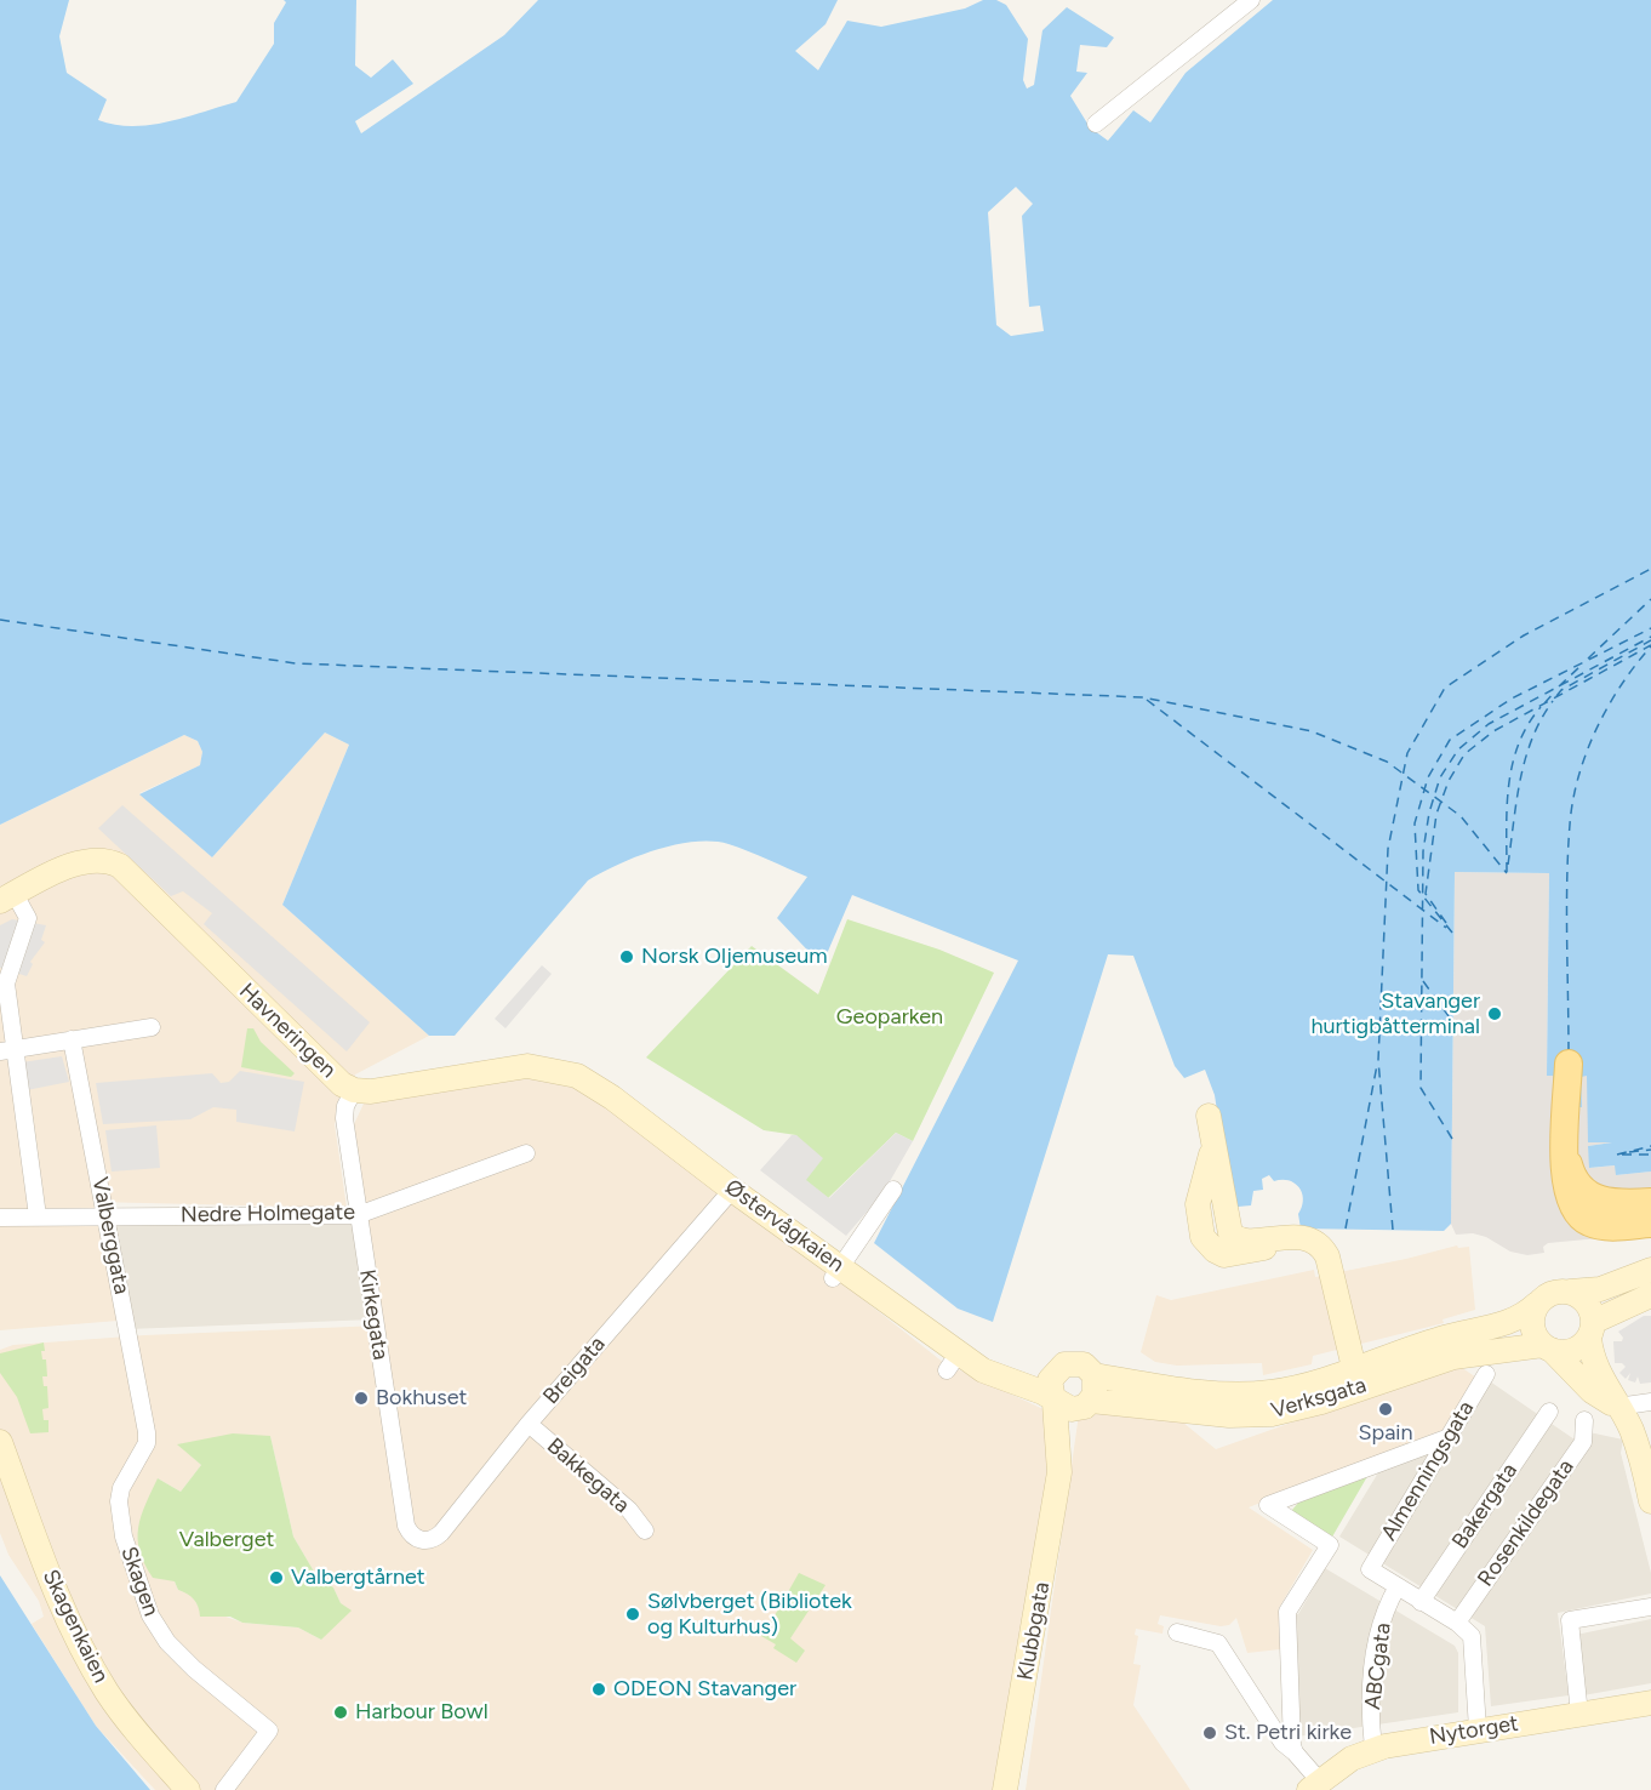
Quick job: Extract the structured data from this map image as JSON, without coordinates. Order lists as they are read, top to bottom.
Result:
{
  "streets": {
    "street": [
      "Havneringen",
      "Nedre Holmegate",
      "Østervågkaien",
      "Valberggata",
      "Kirkegata",
      "Breigata",
      "Verksgata",
      "Almenningsgata",
      "Bakkegata",
      "Bakergata",
      "Rosenkildegata",
      "Skagen",
      "Skagenkaien",
      "Klubbgata",
      "ABCgata",
      "Nytorget"
    ]
  },
  "crossings": [
    ["Havneringen", "Østervågkaien"],
    ["Havneringen", "Kirkegata"],
    ["Nedre Holmegate", "Valberggata"],
    ["Nedre Holmegate", "Kirkegata"],
    ["Østervågkaien", "Breigata"],
    ["Østervågkaien", "Verksgata"],
    ["Østervågkaien", "Klubbgata"],
    ["Valberggata", "Skagen"],
    ["Kirkegata", "Breigata"],
    ["Breigata", "Bakkegata"],
    ["Verksgata", "Klubbgata"],
    ["Almenningsgata", "ABCgata"],
    ["ABCgata", "Nytorget"]
  ],
  "parks": ["Geoparken", "Valberget"],
  "places": [
    "Norsk Oljemuseum",
    "Stavanger hurtigbåtterminal",
    "Bokhuset",
    "Spain",
    "Valbergtårnet",
    "Sølvberget (Bibliotek og Kulturhus)",
    "ODEON Stavanger",
    "Harbour Bowl",
    "St. Petri kirke"
  ]
}
